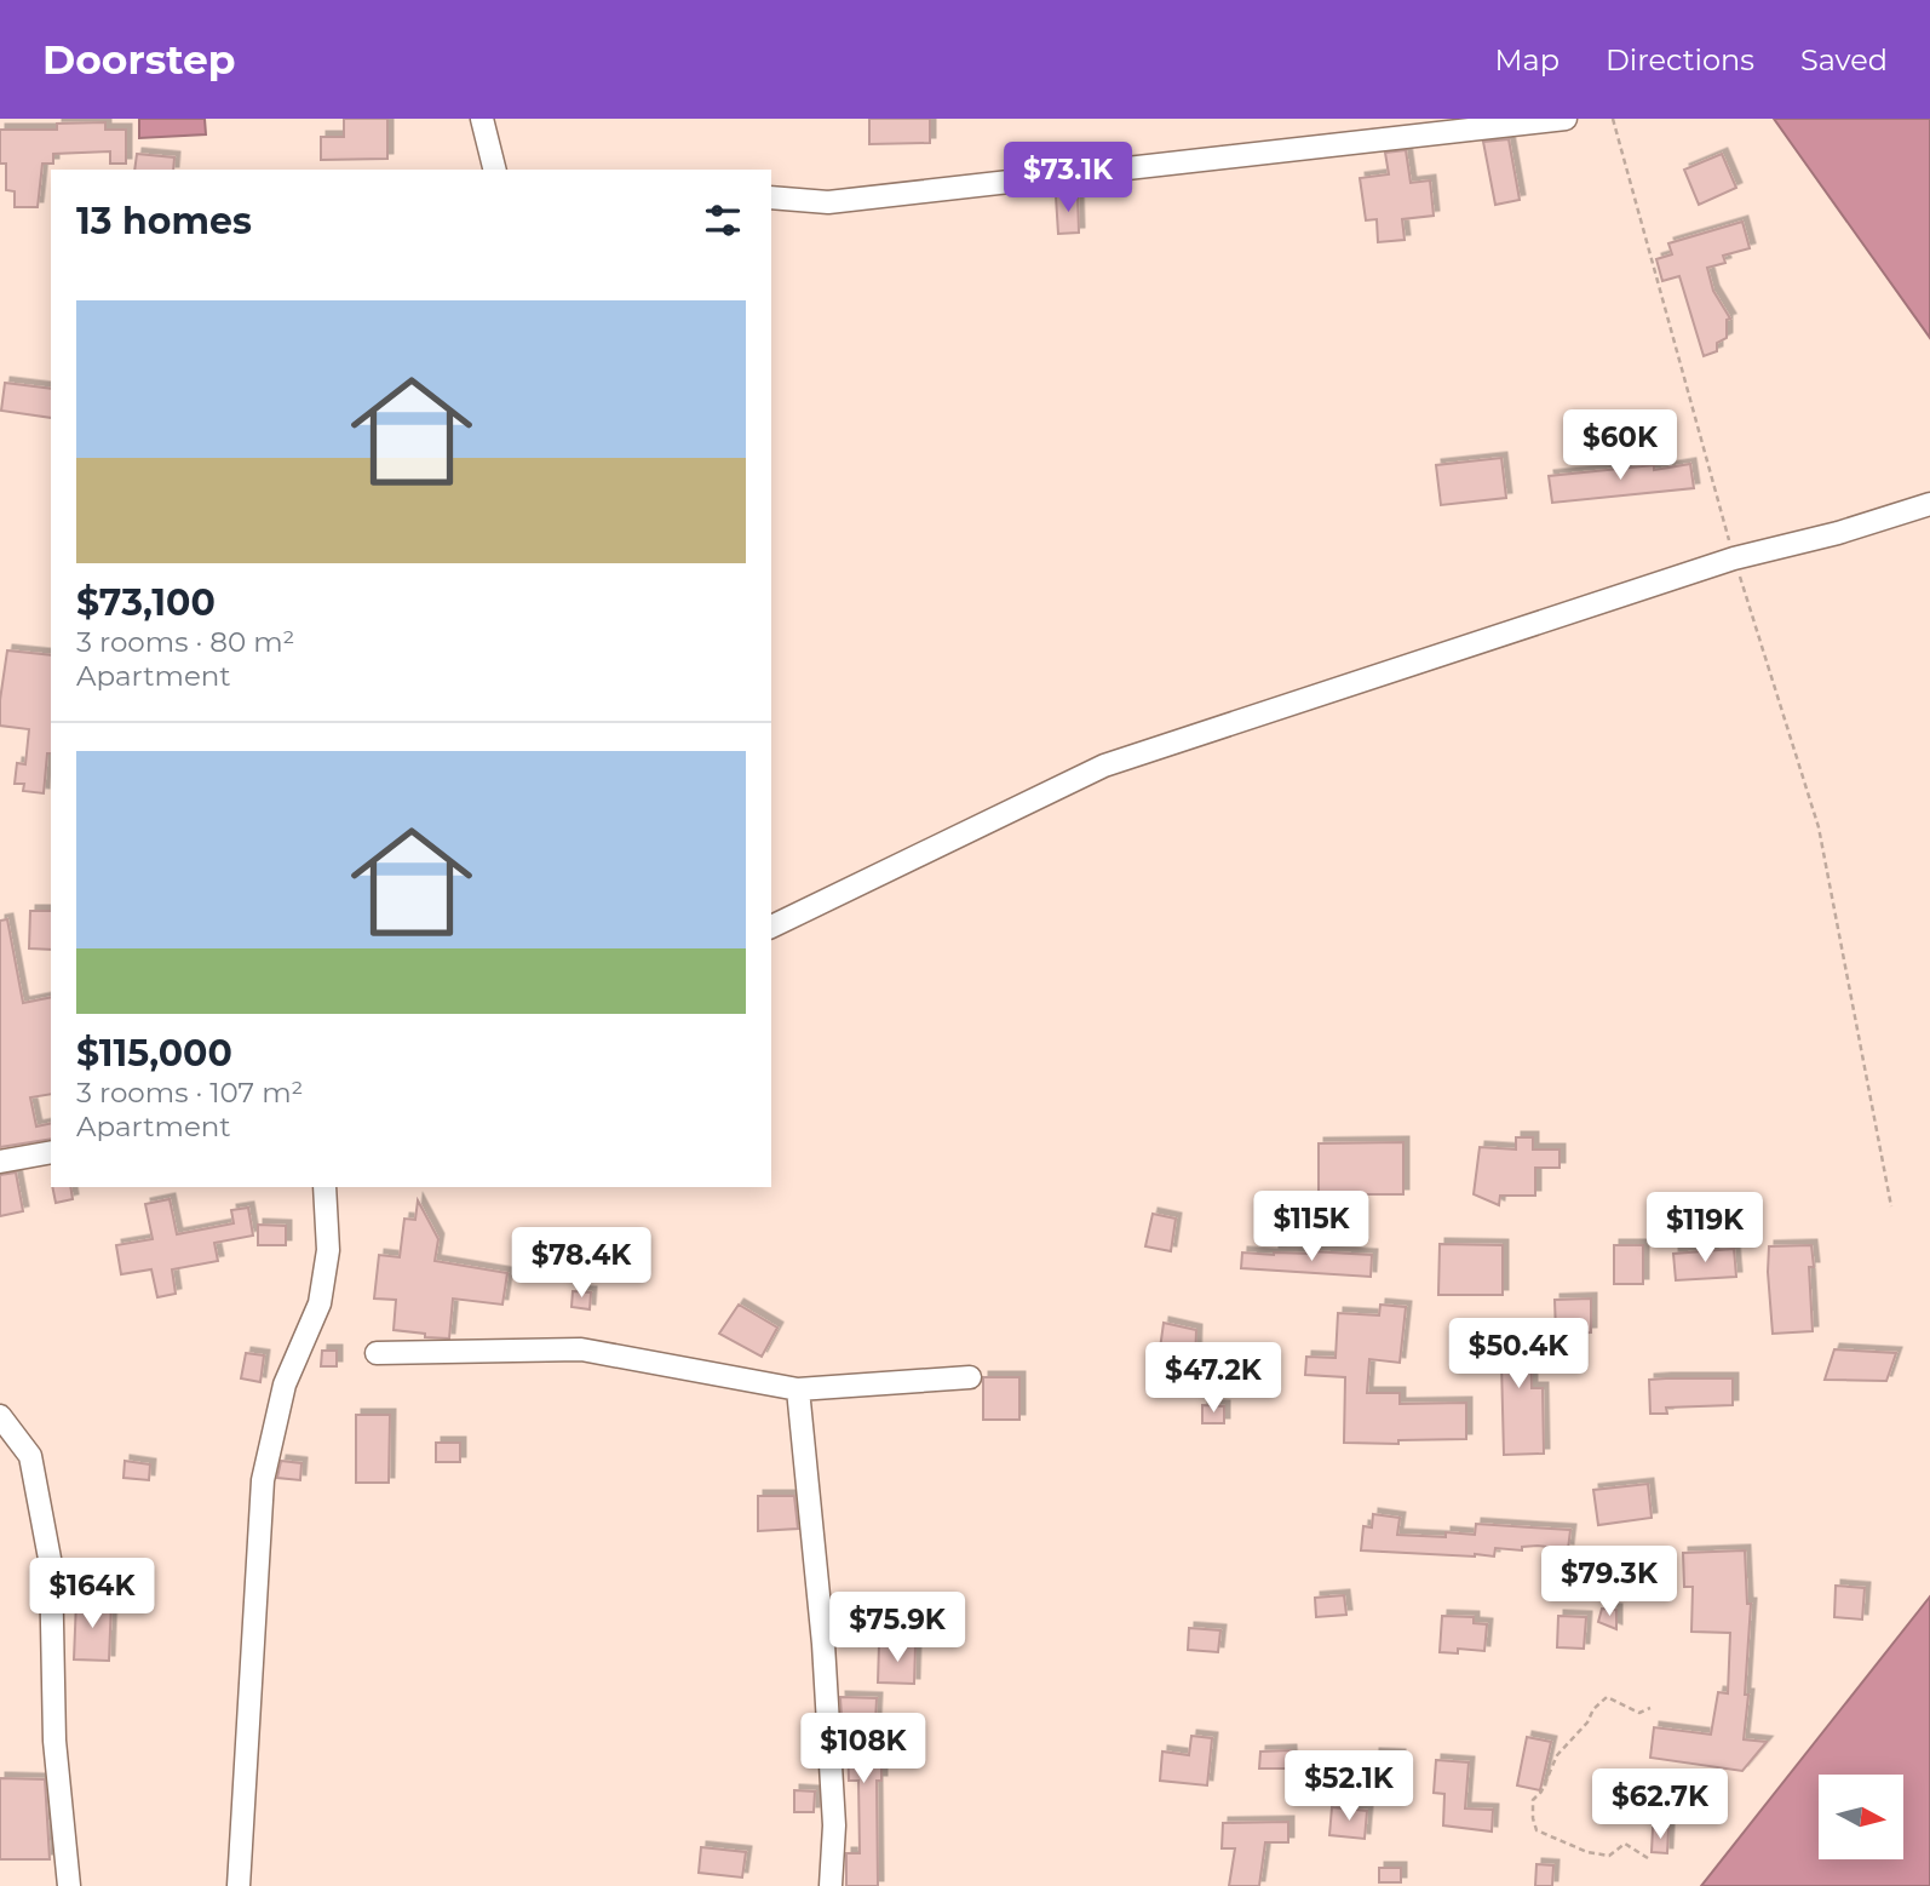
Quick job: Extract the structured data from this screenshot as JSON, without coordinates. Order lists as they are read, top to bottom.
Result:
{
  "north": "right",
  "page": {
    "header": "Doorstep",
    "nav": ["Map", "Directions", "Saved"],
    "price": [
      "$73.1K",
      "$60K",
      "$115K",
      "$119K",
      "$78.4K",
      "$50.4K",
      "$47.2K",
      "$79.3K",
      "$164K",
      "$75.9K",
      "$108K",
      "$52.1K",
      "$62.7K"
    ],
    "heading": "13 homes",
    "list": [
      {
        "name": "$73,100",
        "note": "3 rooms · 80 m² · Apartment"
      },
      {
        "name": "$115,000",
        "note": "3 rooms · 107 m² · Apartment"
      }
    ]
  }
}
